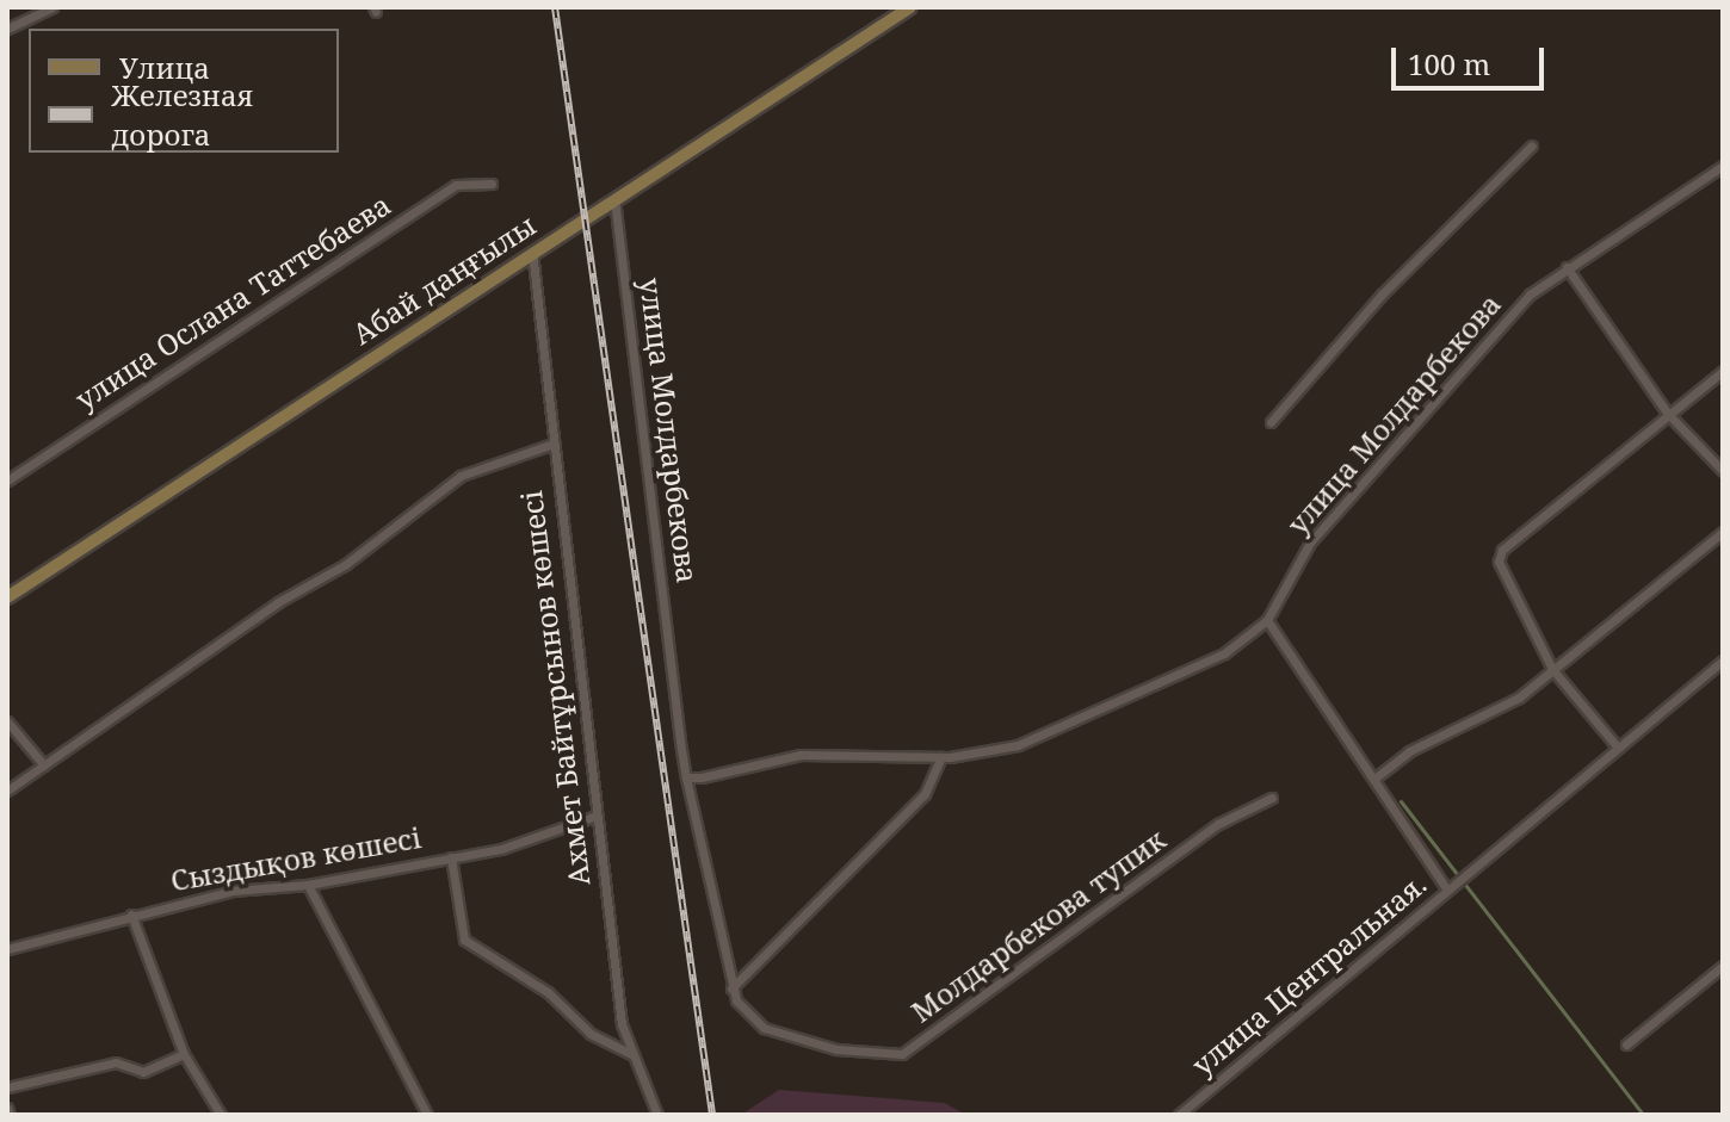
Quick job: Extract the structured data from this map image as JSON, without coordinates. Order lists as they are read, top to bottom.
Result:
{
  "streets": {
    "street": [
      "Абай даңғылы",
      "улица Ослана Таттебаева",
      "улица Молдарбекова",
      "Ахмет Байтұрсынов көшесі",
      "Сыздықов көшесі",
      "Молдарбекова тупик",
      "улица Центральная."
    ]
  },
  "crossings": [
    ["Абай даңғылы", "улица Молдарбекова"],
    ["Абай даңғылы", "Ахмет Байтұрсынов көшесі"],
    ["Ахмет Байтұрсынов көшесі", "Сыздықов көшесі"]
  ],
  "legend": ["Улица", "Железная дорога"],
  "scale_bar": "100 m"
}
